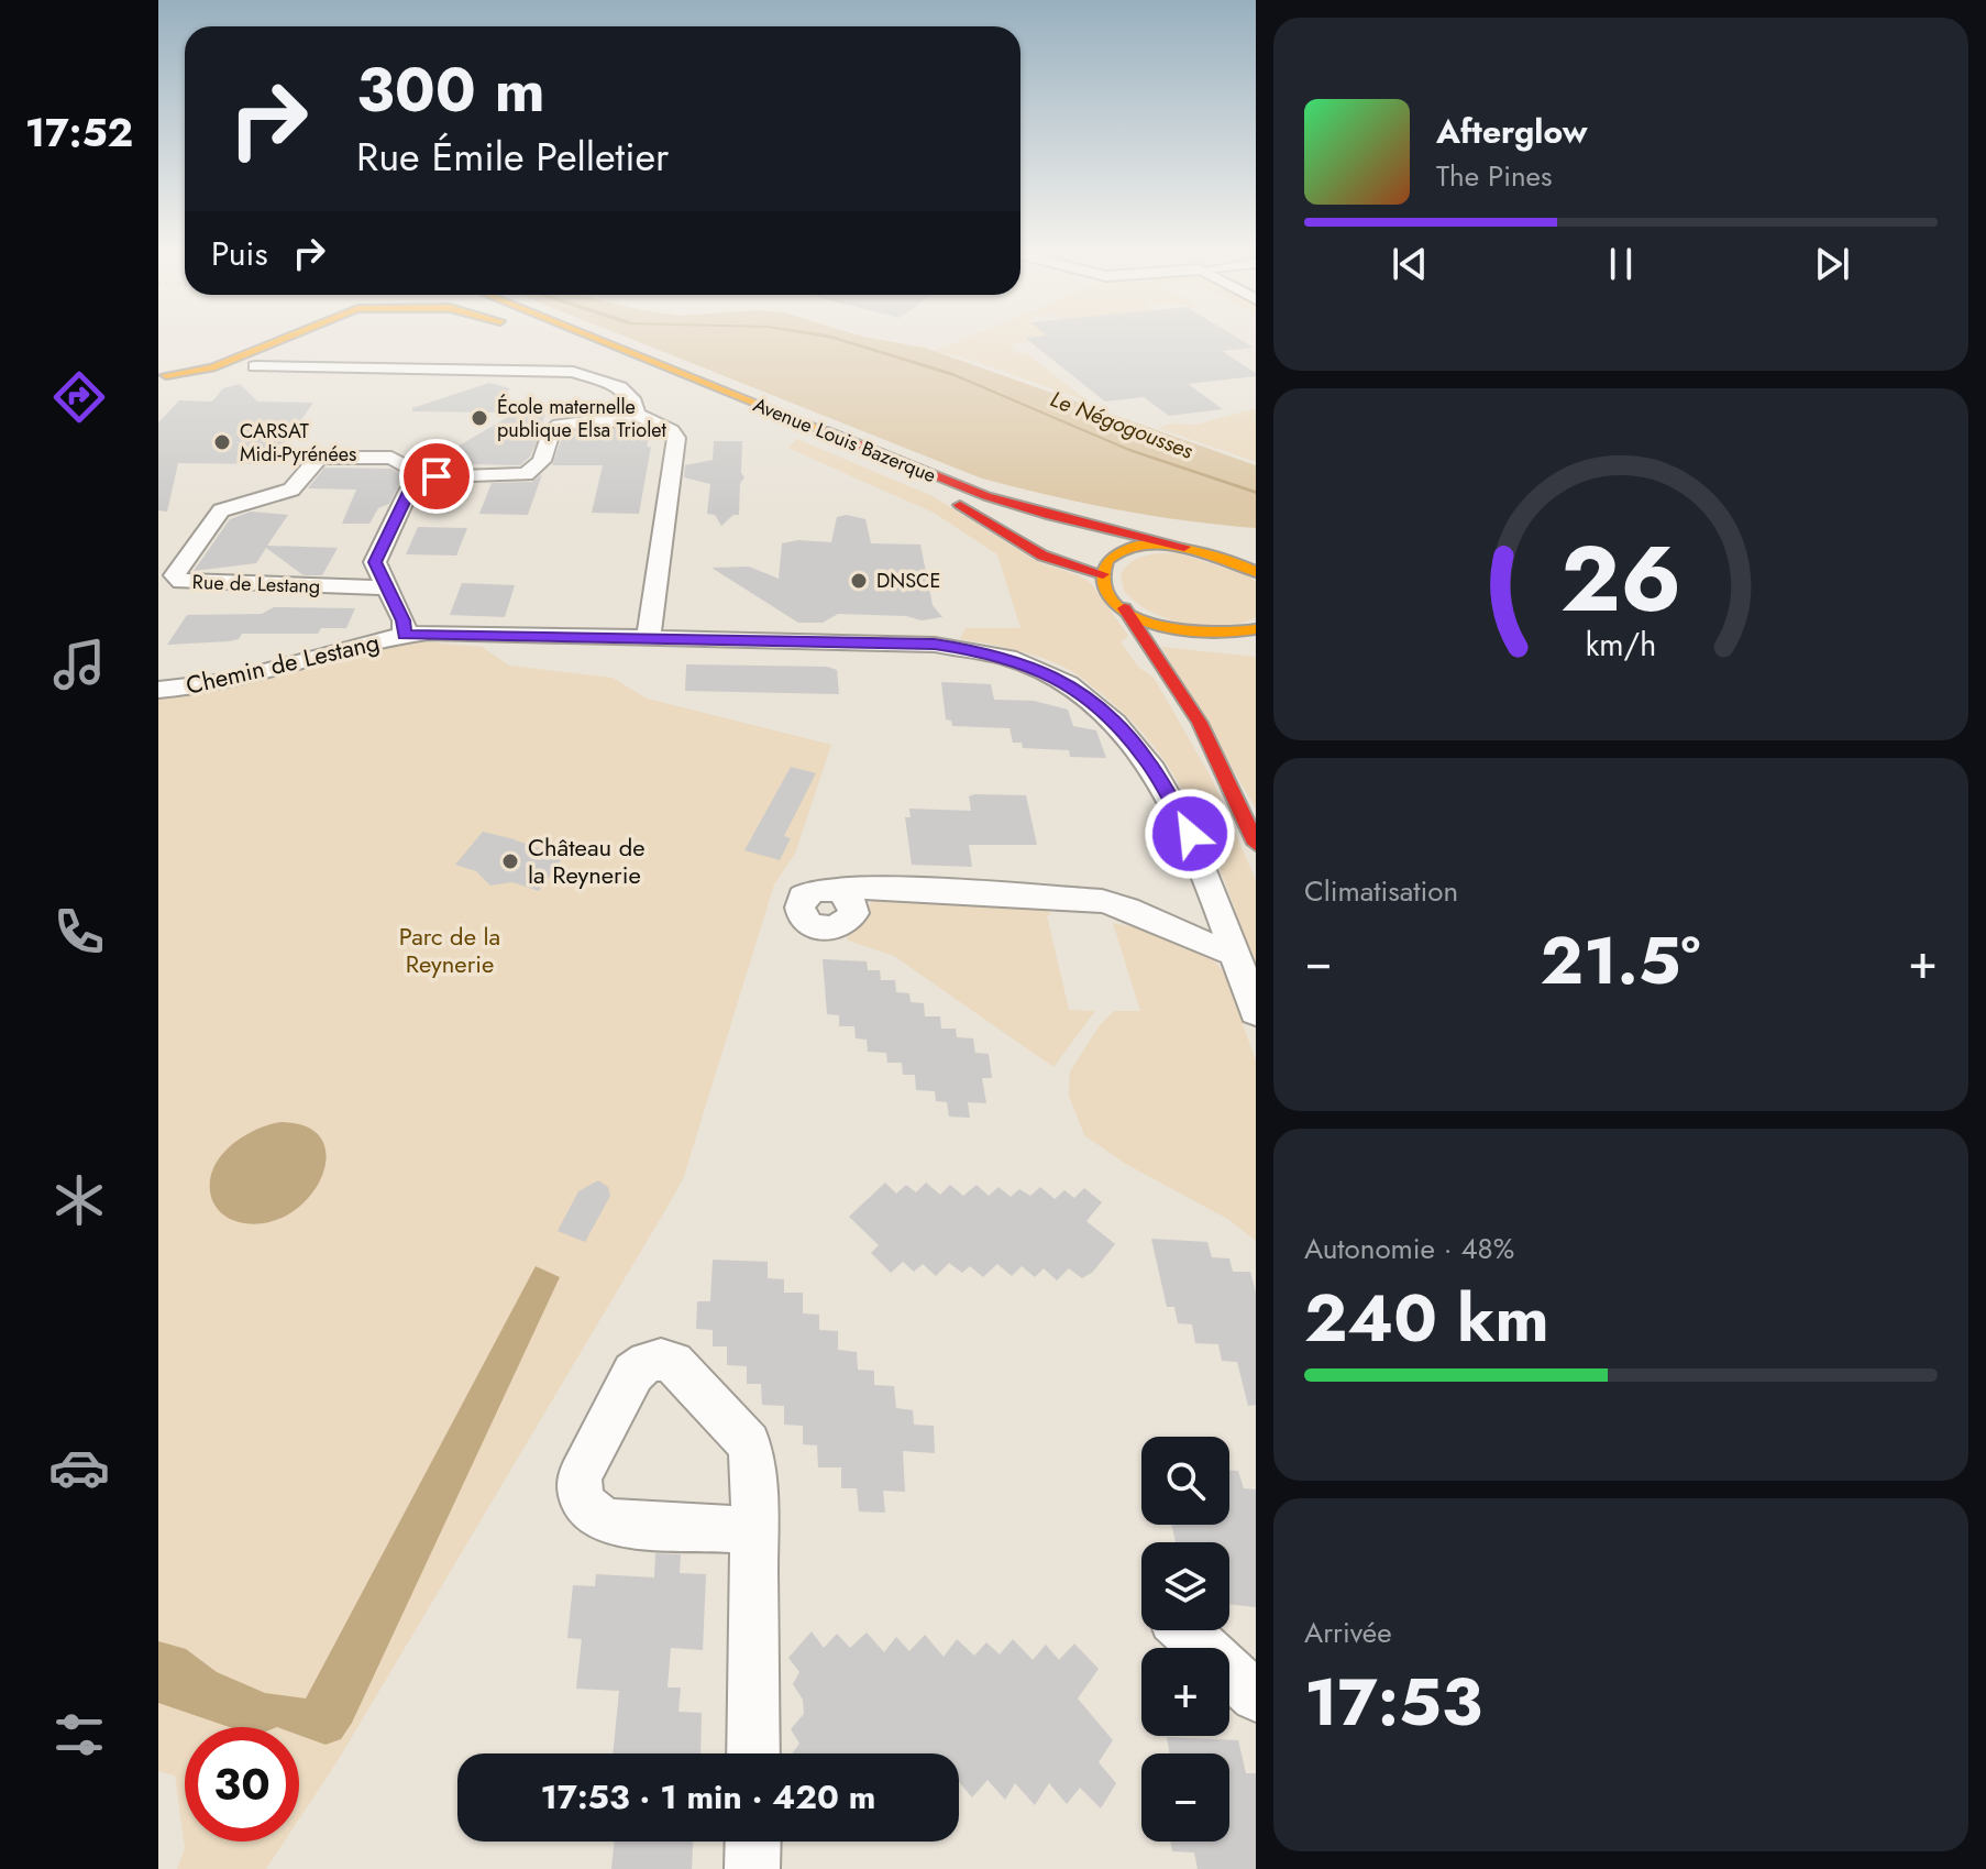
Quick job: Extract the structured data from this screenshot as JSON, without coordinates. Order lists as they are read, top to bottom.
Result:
{
  "streets": {
    "main road": ["Avenue Louis Bazerque"],
    "street": ["Rue de Lestang", "Chemin de Lestang"]
  },
  "water": ["Le Négogousses"],
  "parks": ["Parc de la Reynerie"],
  "places": [
    "École maternelle publique Elsa Triolet",
    "CARSAT Midi-Pyrénées",
    "DNSCE",
    "Château de la Reynerie"
  ],
  "page": {
    "tabs": "17:52",
    "turn": ["300 m", "Rue Émile Pelletier"],
    "song": ["Afterglow", "The Pines"],
    "then": "Puis",
    "tile": [
      "Climatisation",
      ["Autonomie · 48%", "240 km"],
      ["Arrivée", "17:53"]
    ],
    "heat": ["−", "21.5°", "+"],
    "map_buttons": ["+", "−"],
    "limit": "30",
    "trip": "17:53 · 1 min · 420 m",
    "gauge": ["26", "km/h"]
  }
}
